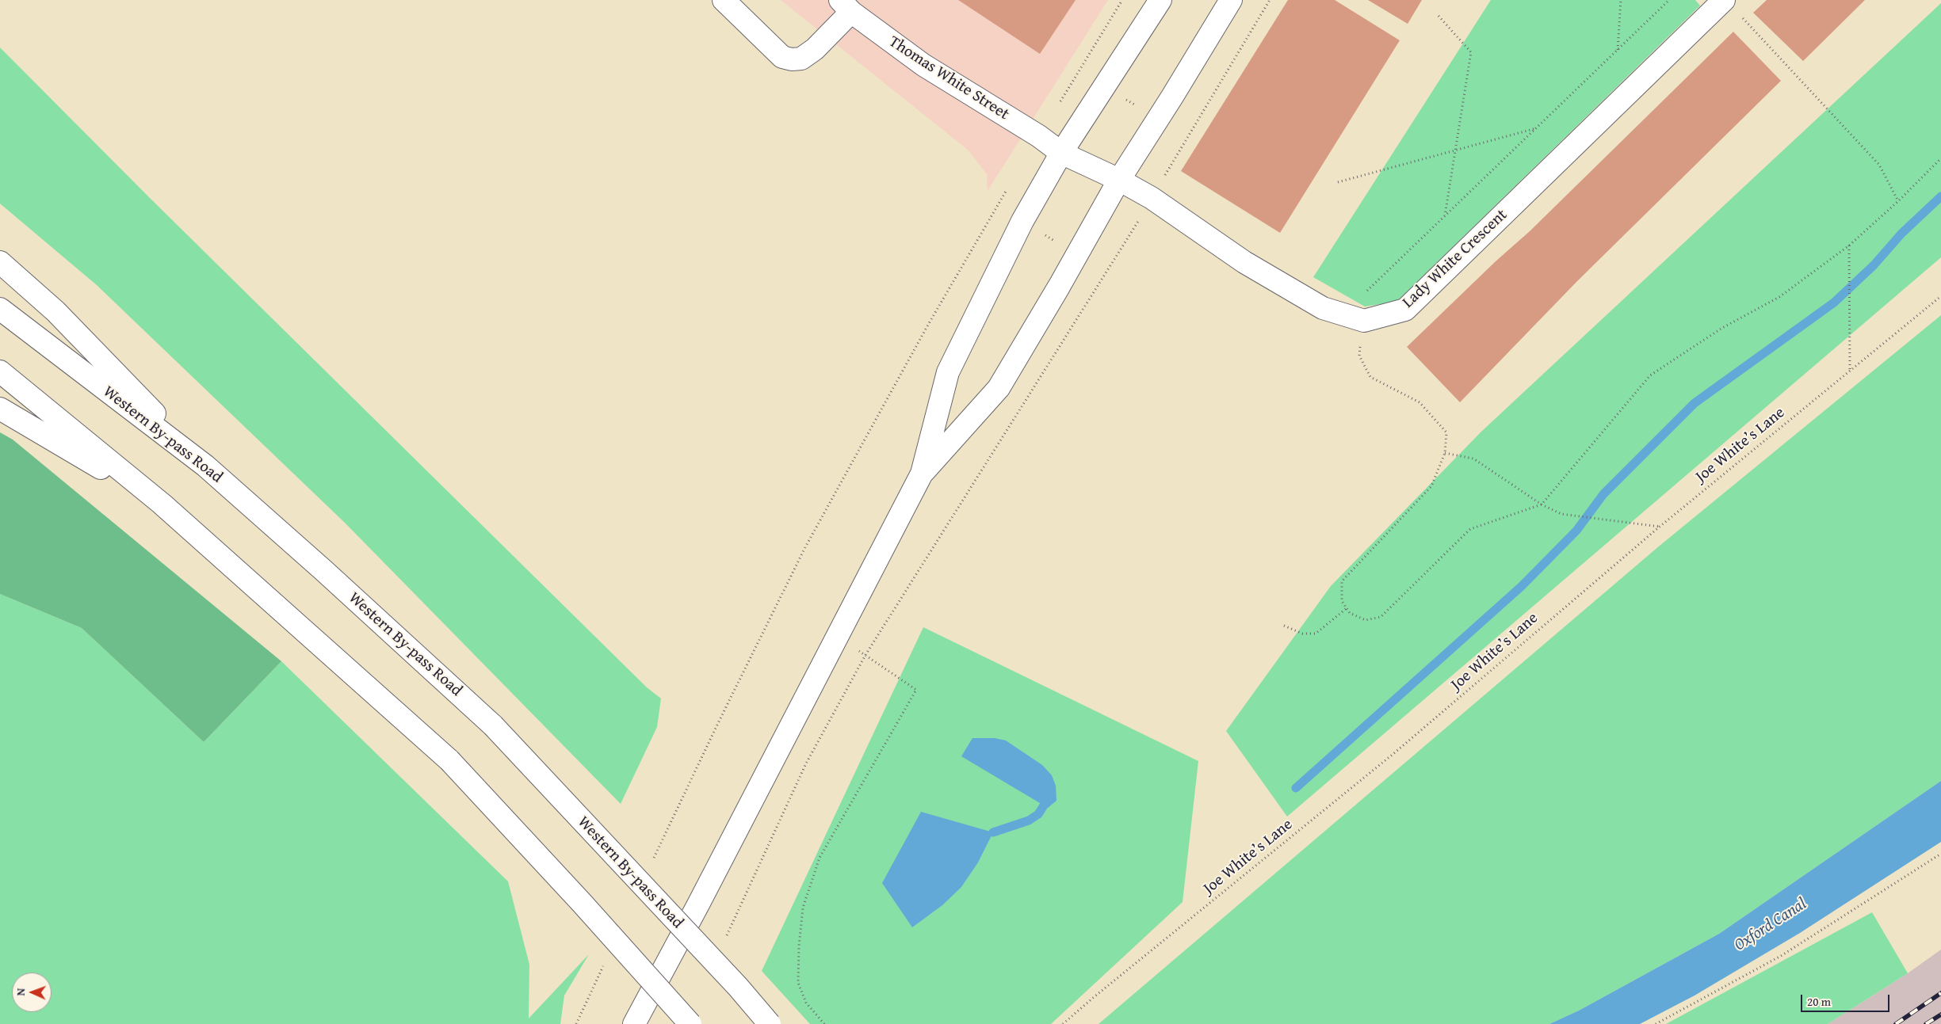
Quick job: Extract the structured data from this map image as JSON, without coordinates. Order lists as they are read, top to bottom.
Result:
{
  "streets": {
    "main road": ["Thomas White Street", "Lady White Crescent", "Western By-pass Road"],
    "path": ["Joe White’s Lane"]
  },
  "water": ["Oxford Canal"],
  "scale_bar": "20 m",
  "north": "left"
}
